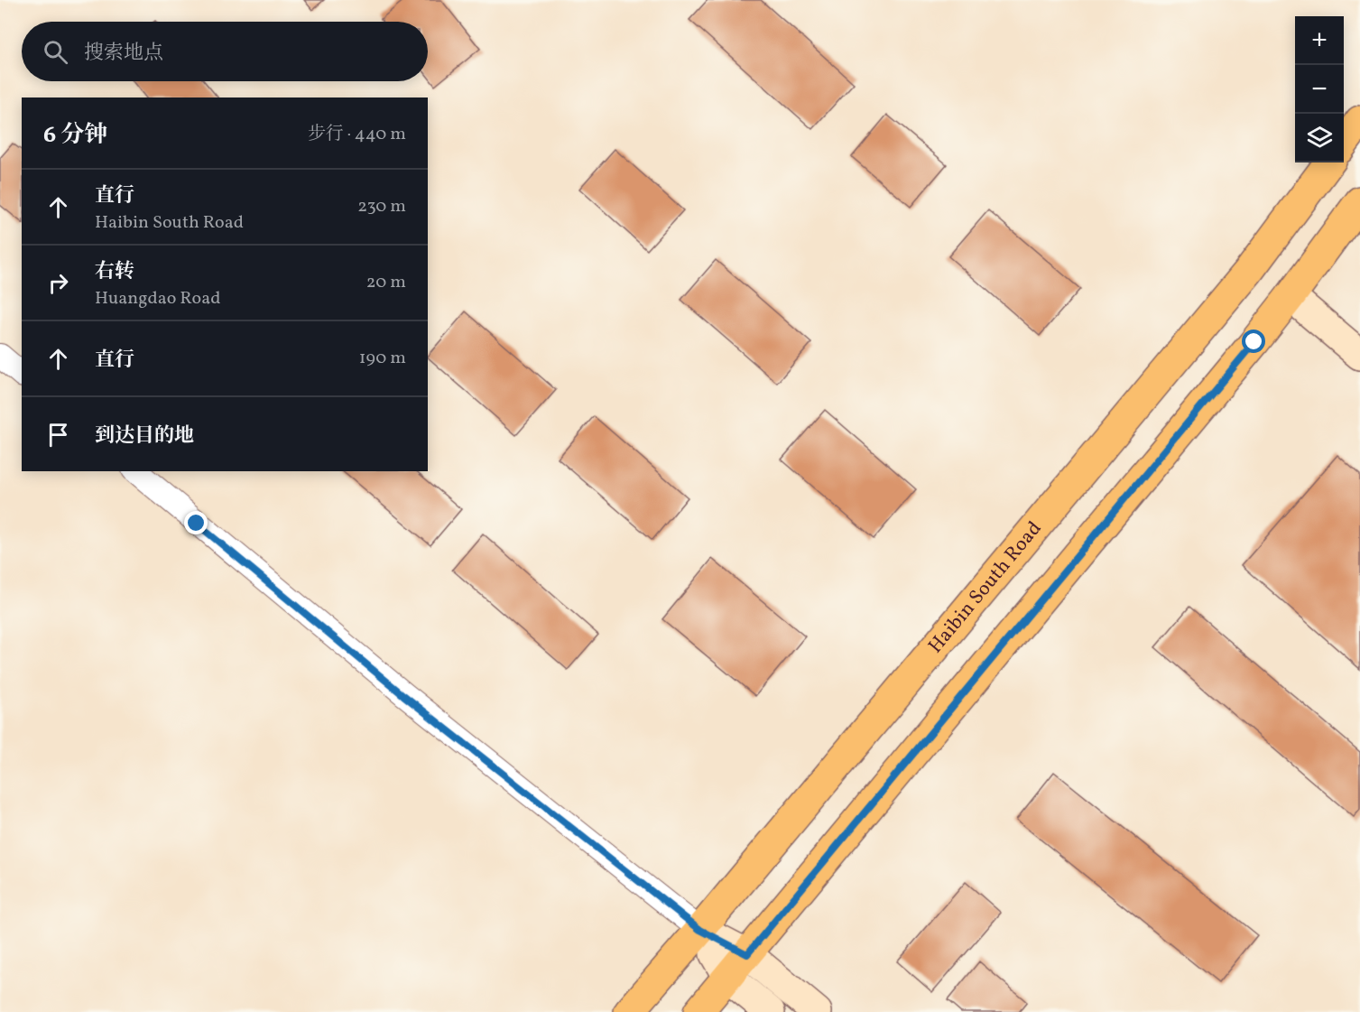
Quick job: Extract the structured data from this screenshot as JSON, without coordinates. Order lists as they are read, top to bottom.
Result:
{
  "streets": {
    "main road": ["Haibin South Road"]
  },
  "page": {
    "map_buttons": ["+", "−"],
    "search": "搜索地点",
    "heading": ["6 分钟", "步行 · 440 m"],
    "list": [
      ["直行", "Haibin South Road", "230 m"],
      ["右转", "Huangdao Road", "20 m"],
      ["直行", "190 m"],
      "到达目的地"
    ]
  }
}
